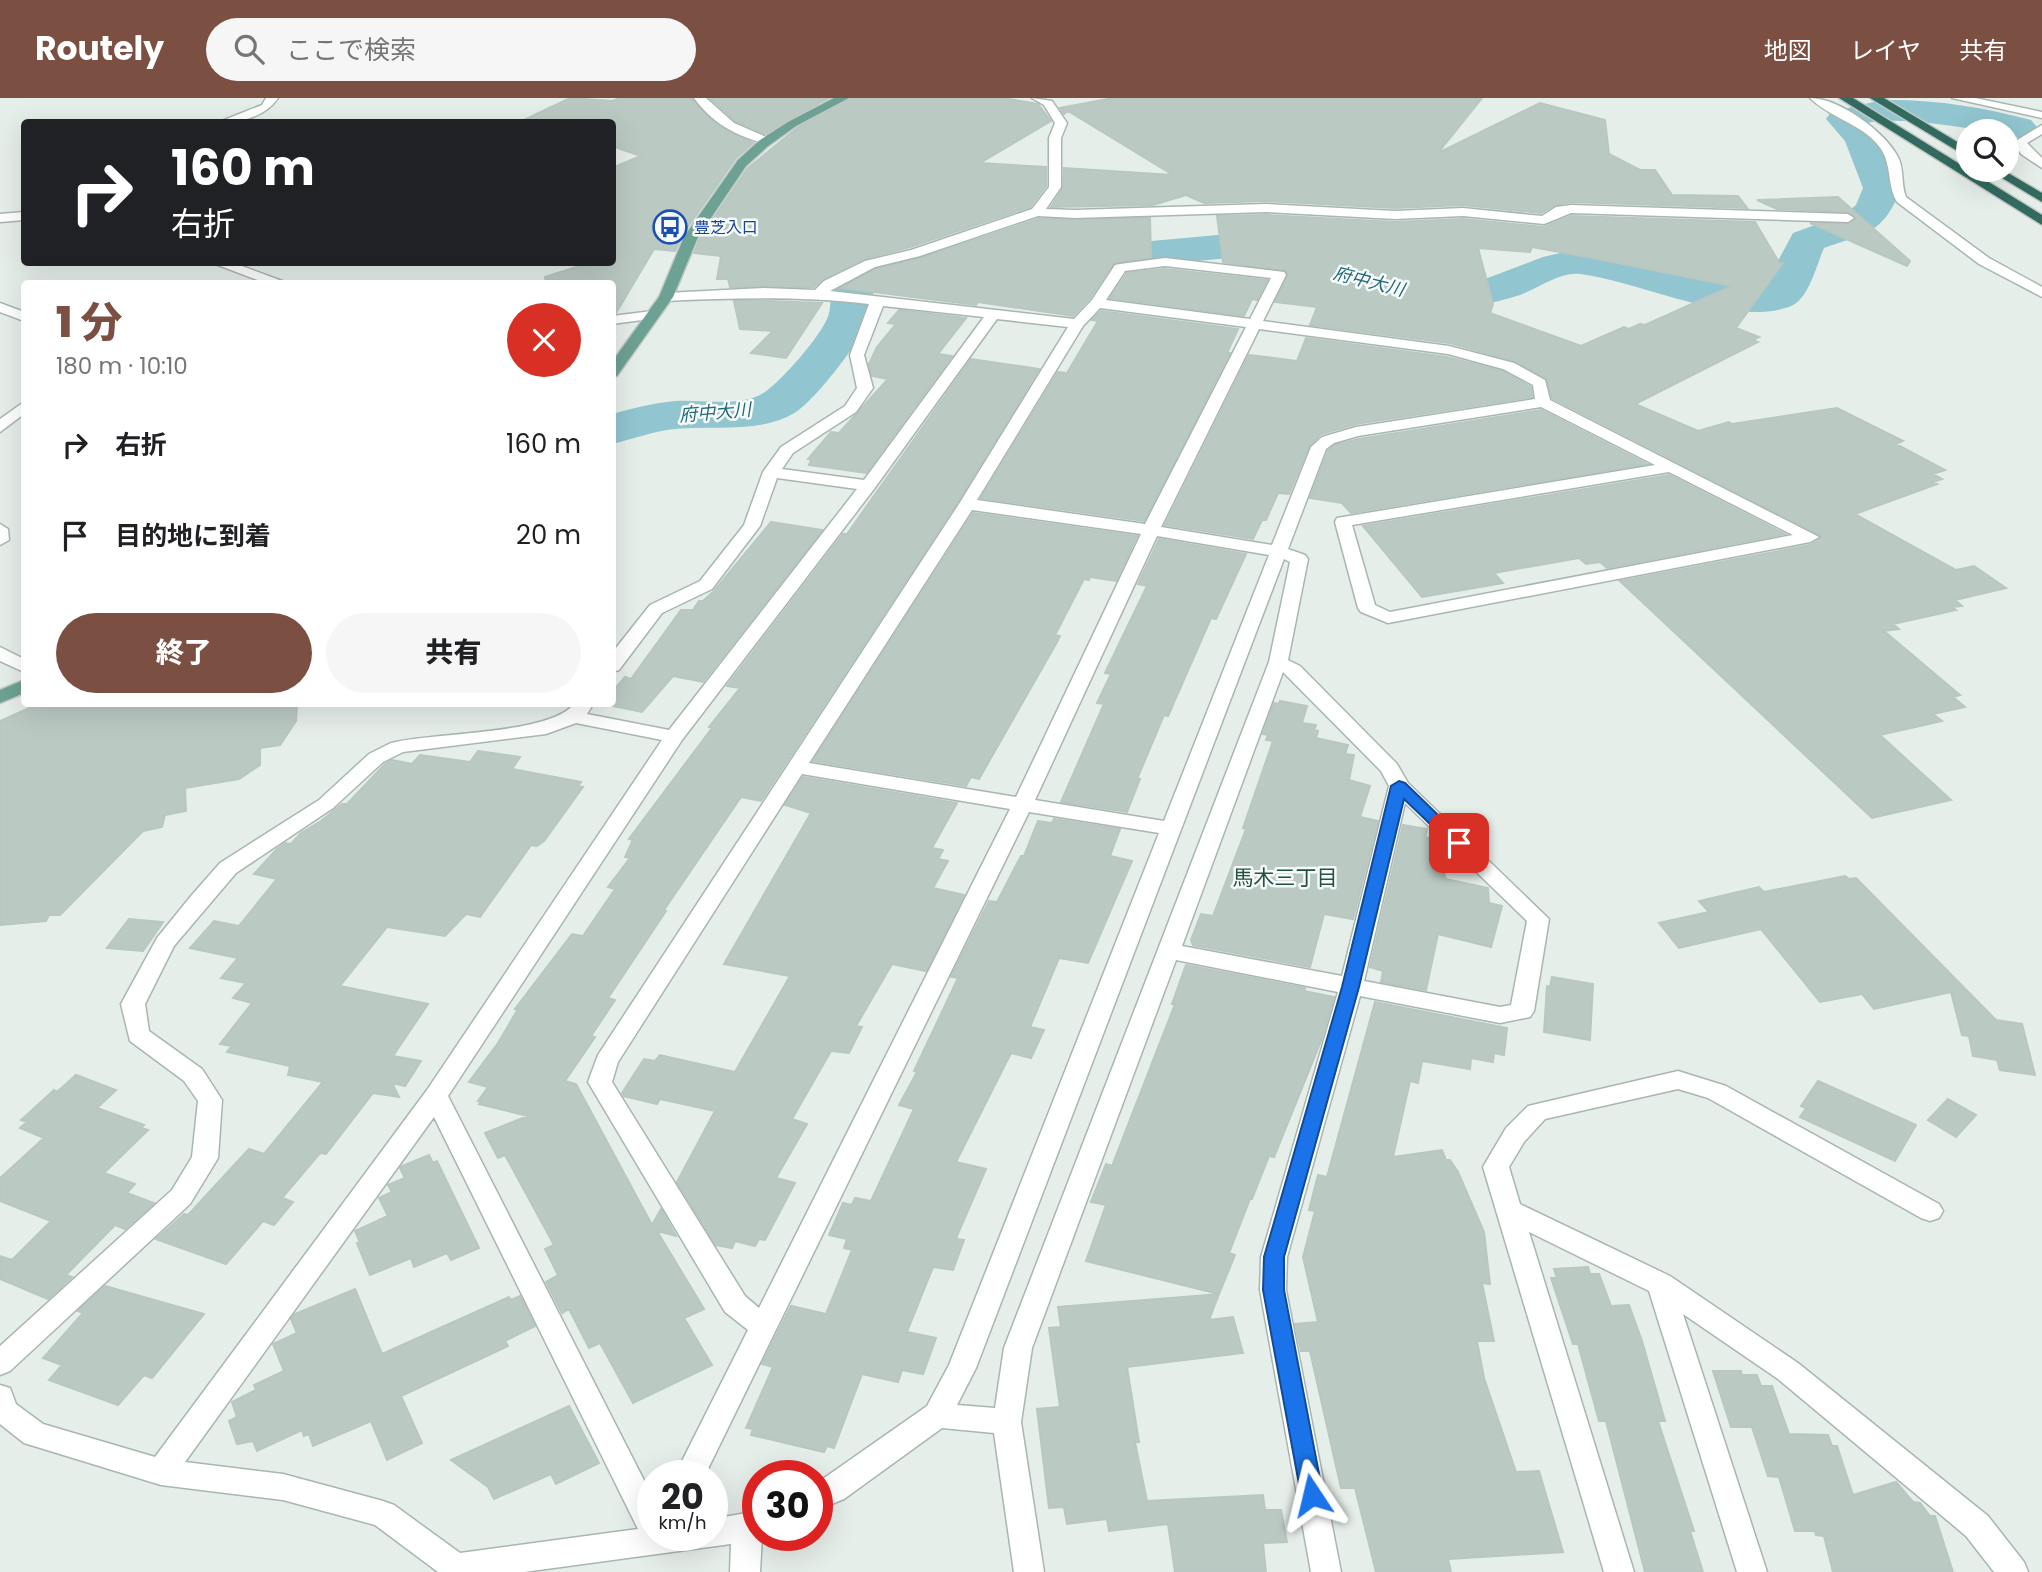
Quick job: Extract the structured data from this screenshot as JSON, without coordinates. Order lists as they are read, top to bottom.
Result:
{
  "districts": ["馬木三丁目"],
  "water": ["府中大川"],
  "places": {
    "bus stop": ["豊芝入口"]
  },
  "page": {
    "header": "Routely",
    "search": "ここで検索",
    "nav": ["地図", "レイヤ", "共有"],
    "turn": ["160 m", "右折"],
    "heading": ["1 分", "180 m · 10:10"],
    "list": [
      {
        "name": "右折",
        "value": "160 m"
      },
      {
        "name": "目的地に到着",
        "value": "20 m"
      }
    ],
    "buttons": ["終了", "共有"],
    "speed": "20 km/h",
    "limit": "30"
  }
}
